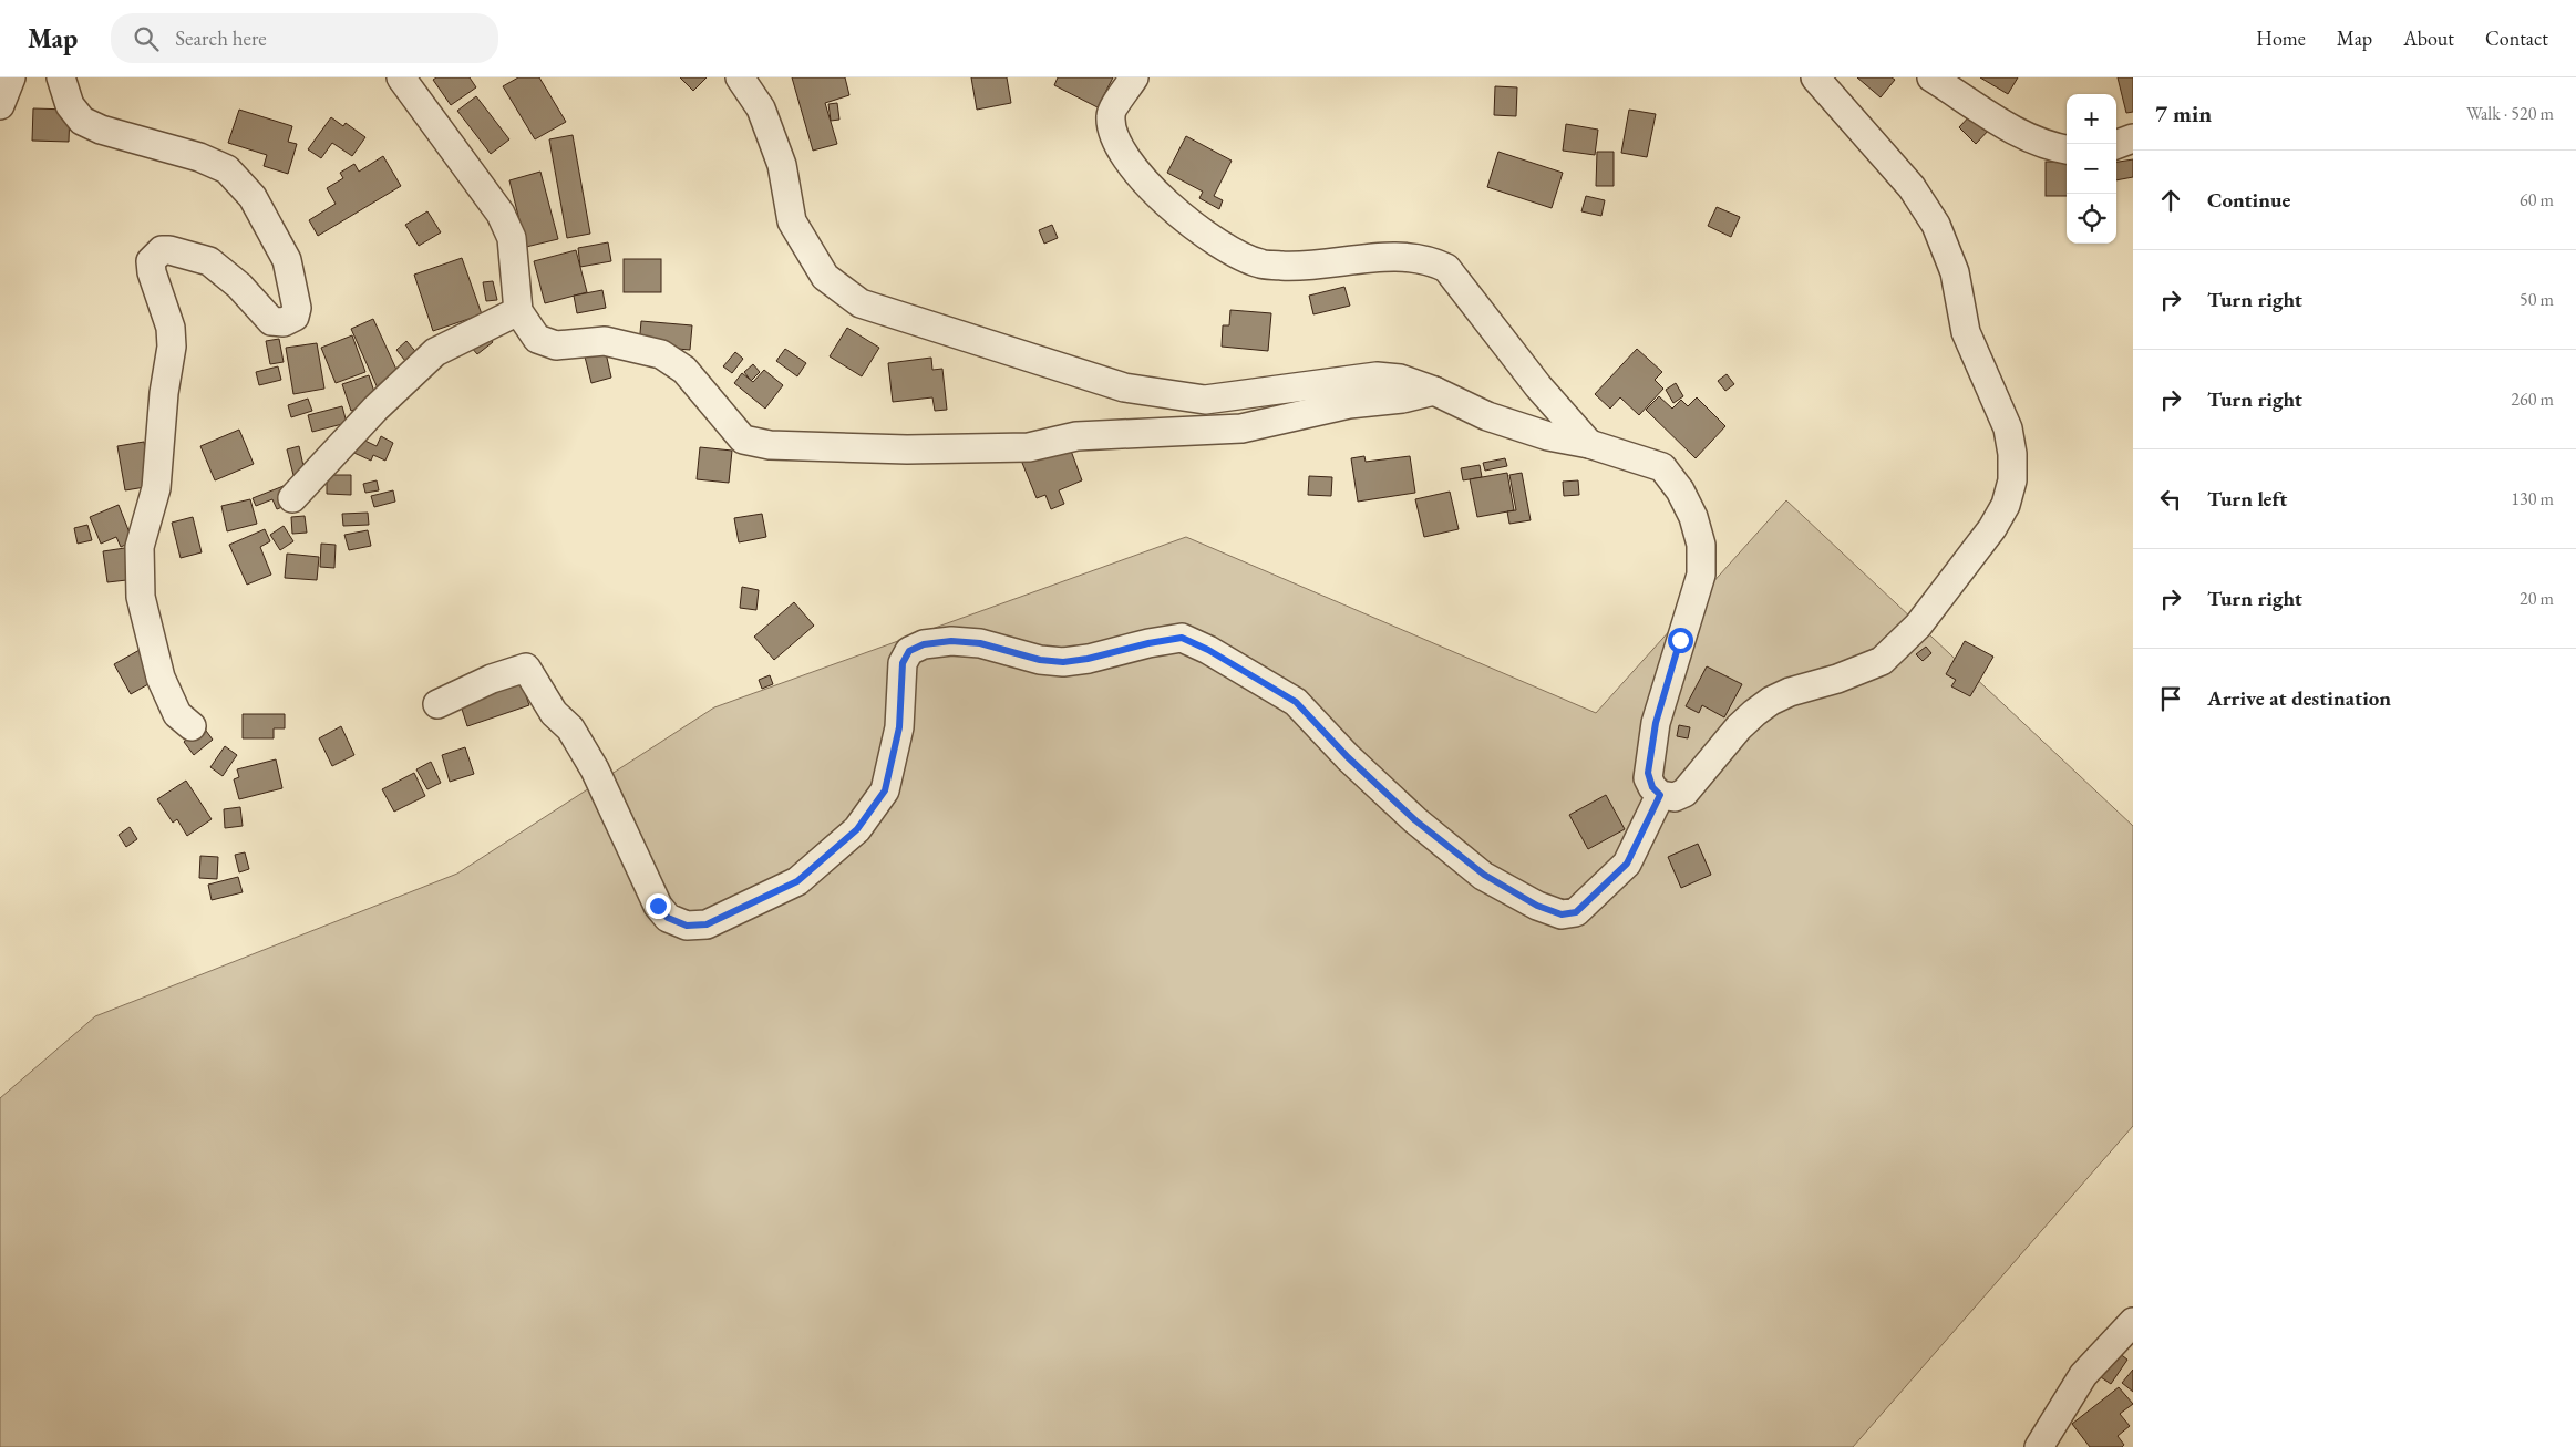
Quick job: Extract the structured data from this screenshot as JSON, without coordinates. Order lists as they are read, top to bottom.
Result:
{
  "page": {
    "header": "Map",
    "search": "Search here",
    "nav": [
      "Home",
      "Map",
      "About",
      "Contact"
    ],
    "heading": ["7 min", "Walk · 520 m"],
    "map_buttons": ["+", "−"],
    "list": [
      ["Continue", "60 m"],
      ["Turn right", "50 m"],
      ["Turn right", "260 m"],
      ["Turn left", "130 m"],
      ["Turn right", "20 m"],
      "Arrive at destination"
    ]
  }
}
